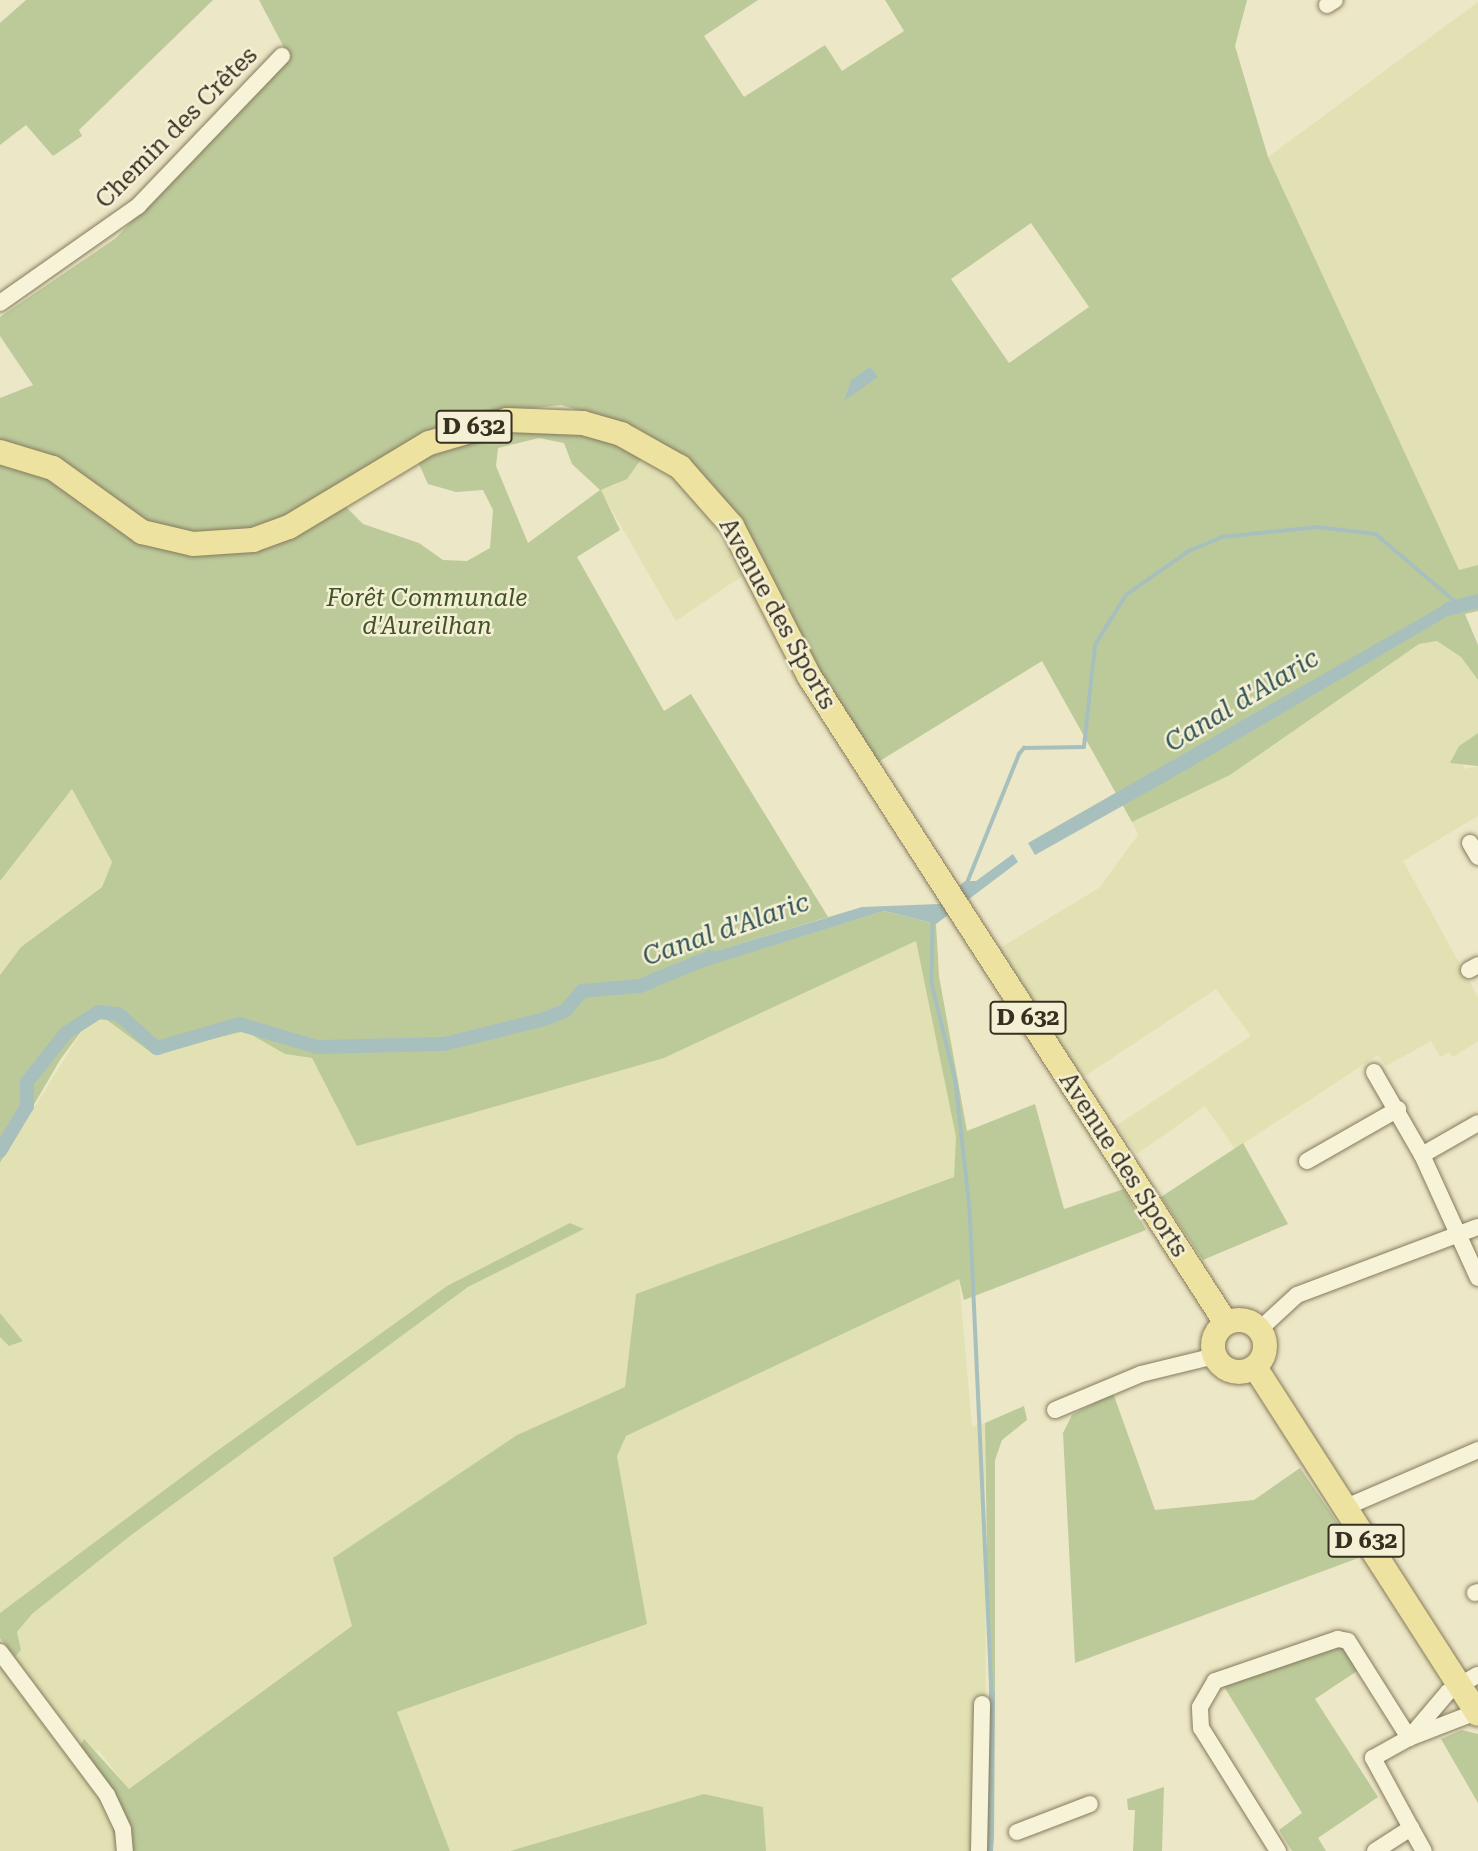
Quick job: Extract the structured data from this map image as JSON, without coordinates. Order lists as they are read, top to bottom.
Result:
{
  "streets": {
    "main road": ["D 632", "Avenue des Sports"],
    "street": ["Chemin des Crêtes"]
  },
  "crossings": [
    ["D 632", "Avenue des Sports"]
  ],
  "water": ["Canal d'Alaric"],
  "parks": ["Forêt Communale d'Aureilhan"]
}
